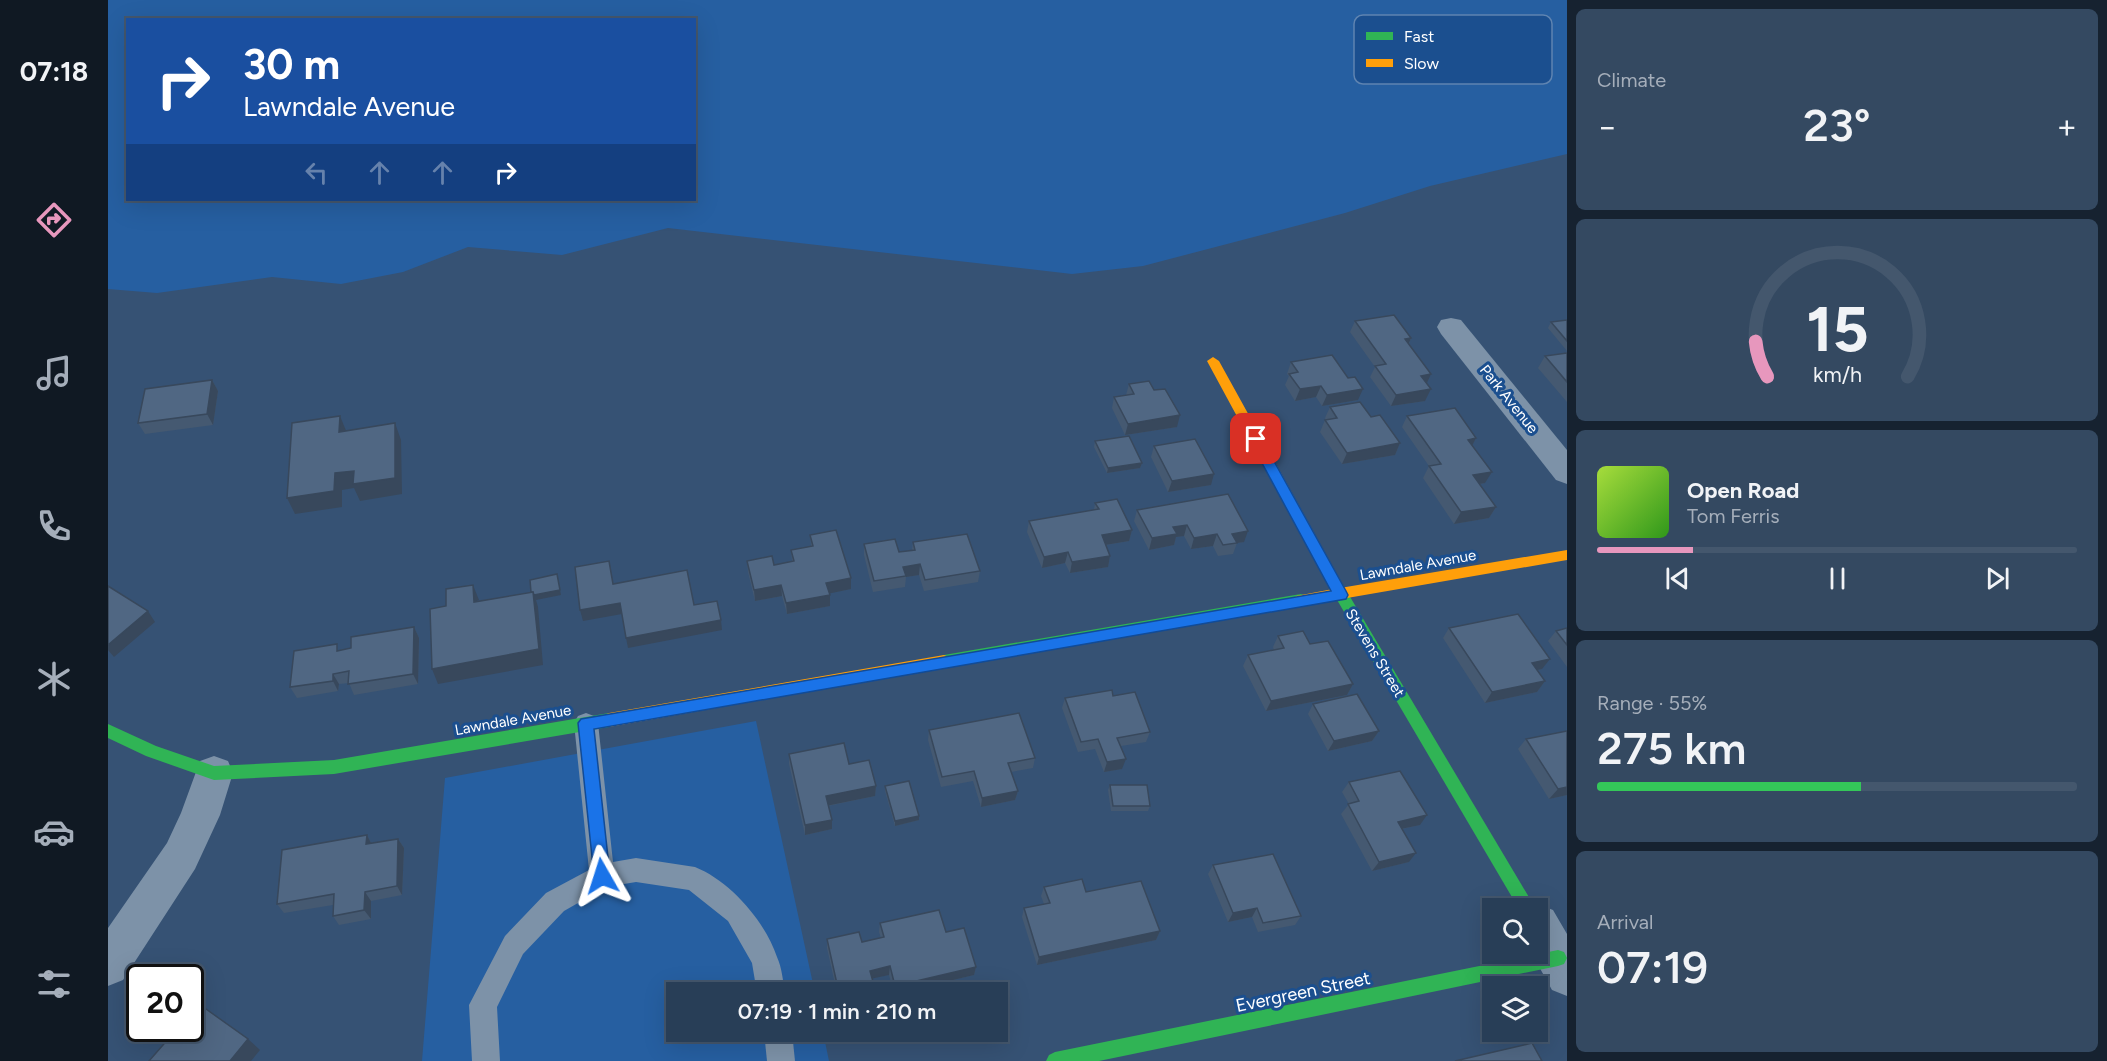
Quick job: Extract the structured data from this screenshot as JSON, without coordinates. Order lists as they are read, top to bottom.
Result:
{
  "streets": {
    "street": [
      "Park Avenue",
      "Lawndale Avenue",
      "Stevens Street",
      "Evergreen Street"
    ]
  },
  "crossings": [
    ["Lawndale Avenue", "Stevens Street"]
  ],
  "legend": ["Fast", "Slow"],
  "page": {
    "tabs": "07:18",
    "tile": [
      "Climate",
      ["Range · 55%", "275 km"],
      ["Arrival", "07:19"]
    ],
    "turn": ["30 m", "Lawndale Avenue"],
    "heat": ["−", "23°", "+"],
    "song": ["Open Road", "Tom Ferris"],
    "limit": "20",
    "trip": "07:19 · 1 min · 210 m",
    "gauge": ["15", "km/h"]
  }
}
